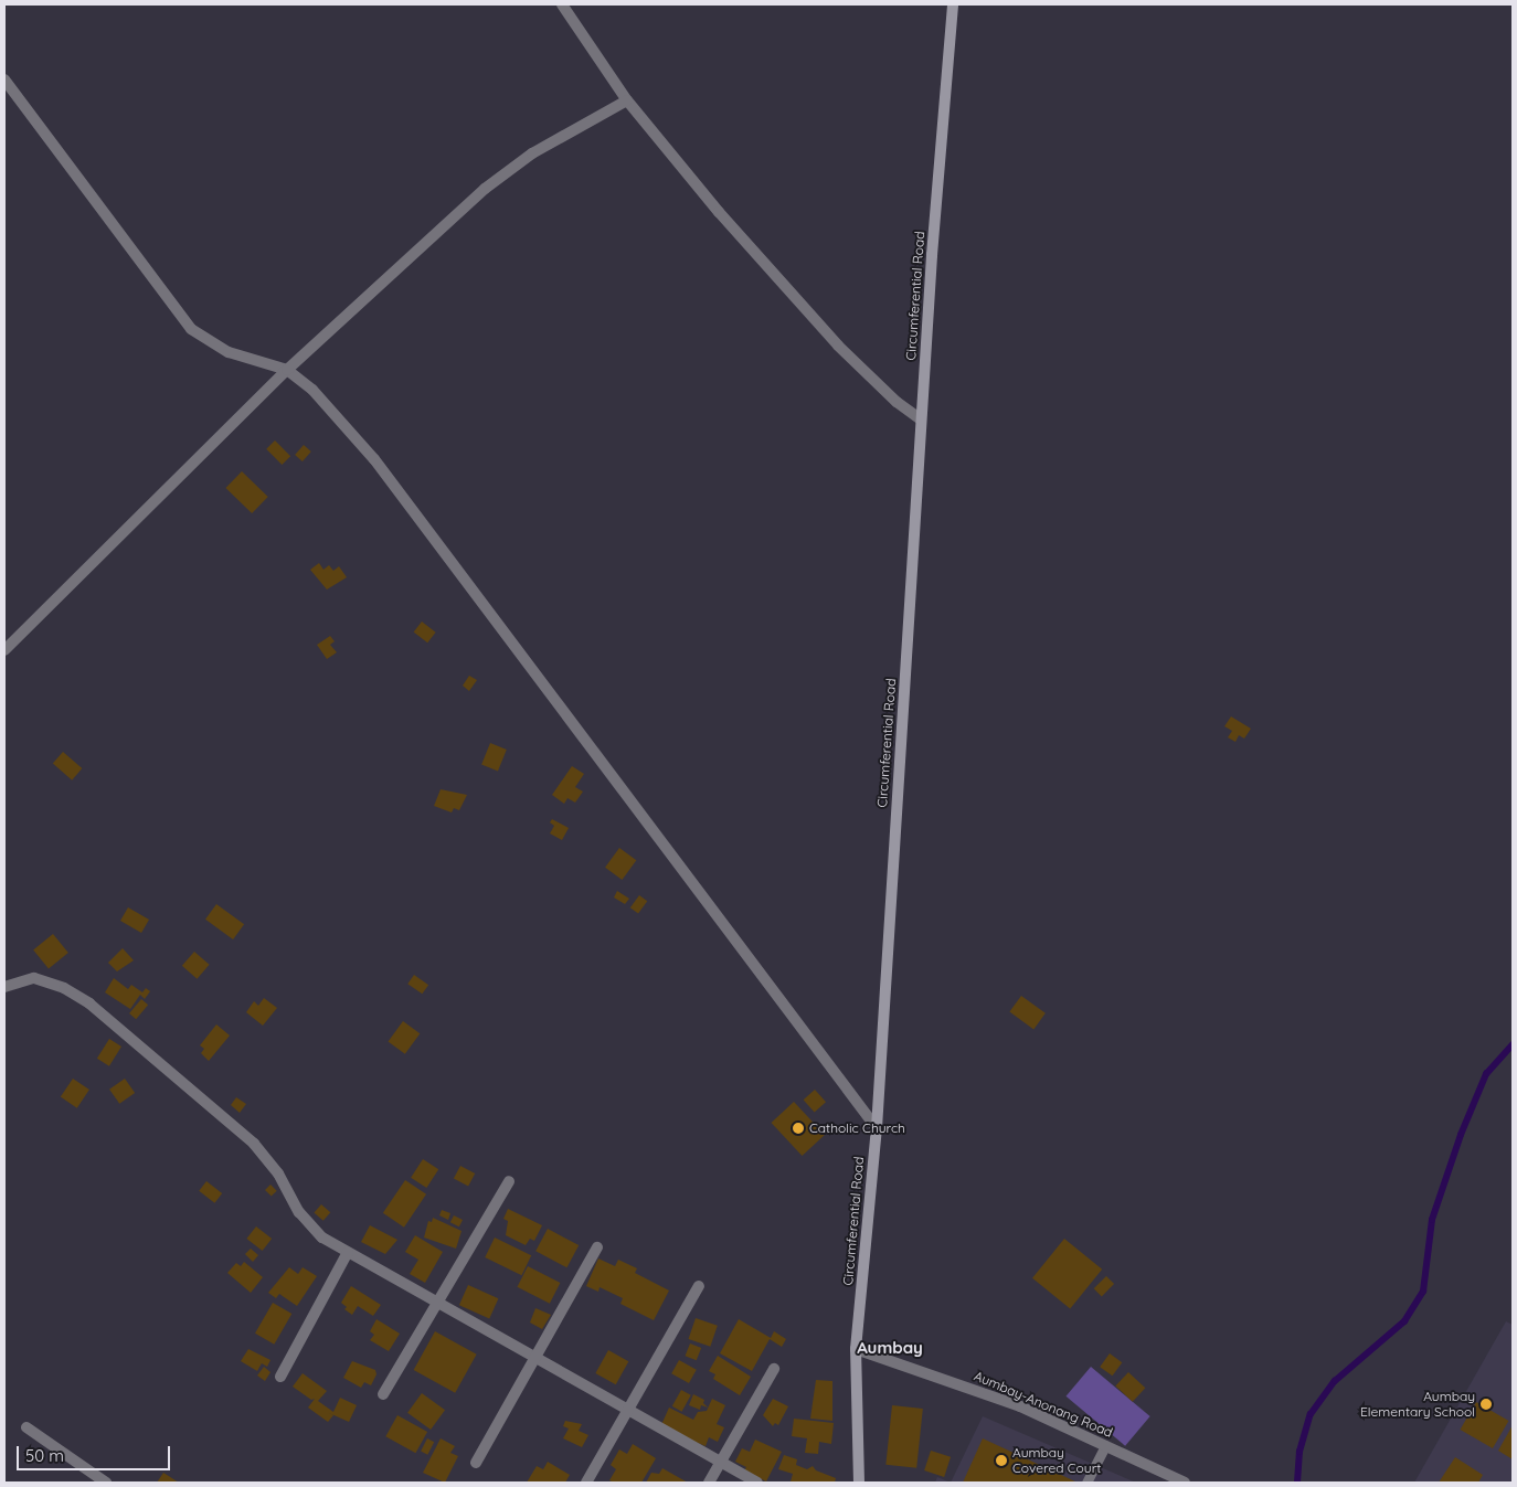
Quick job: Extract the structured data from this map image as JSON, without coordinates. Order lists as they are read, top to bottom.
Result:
{
  "streets": {
    "main road": ["Circumferential Road"],
    "street": ["Aumbay-Anonang Road"]
  },
  "crossings": [
    ["Circumferential Road", "Aumbay-Anonang Road"]
  ],
  "districts": ["Aumbay"],
  "places": ["Catholic Church", "Aumbay Elementary School", "Aumbay Covered Court"],
  "scale_bar": "50 m"
}
